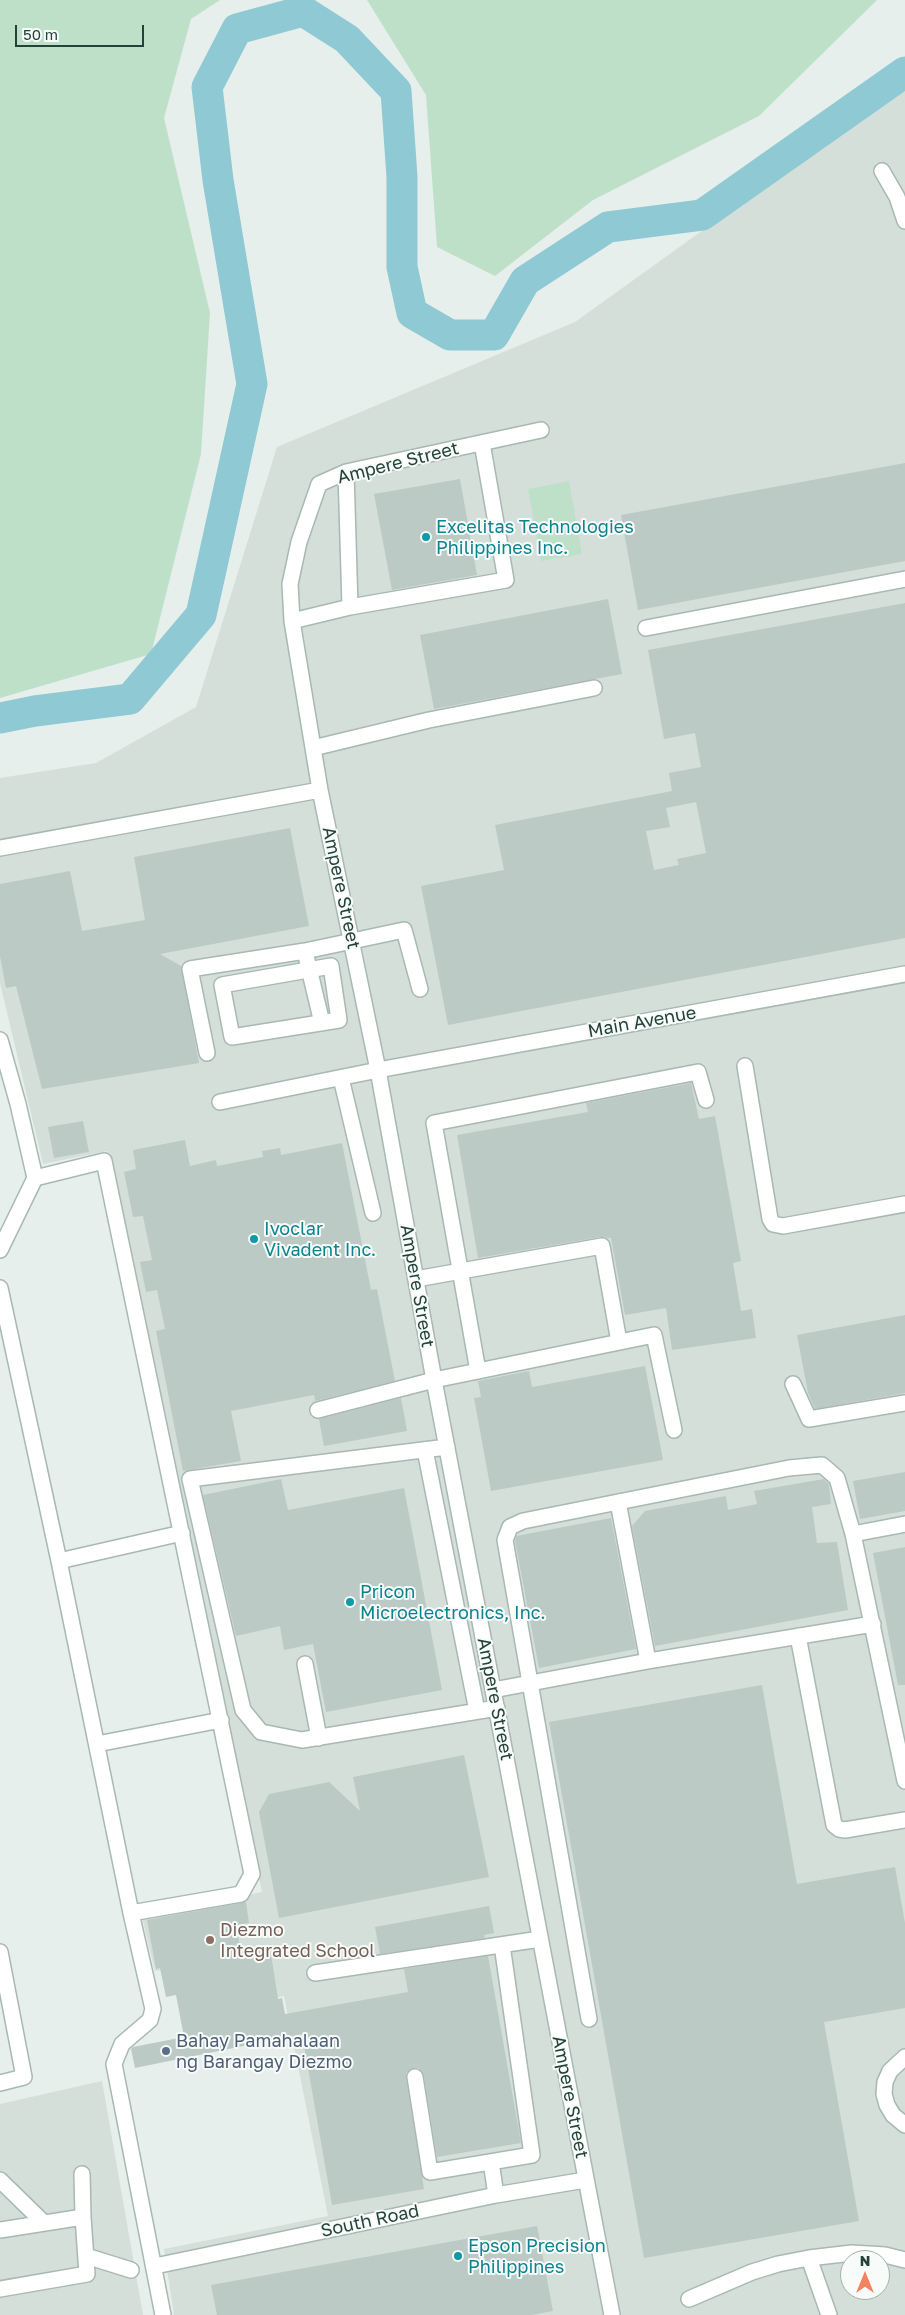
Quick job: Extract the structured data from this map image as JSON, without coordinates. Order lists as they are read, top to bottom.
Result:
{
  "streets": {
    "street": ["Ampere Street", "Main Avenue", "South Road"]
  },
  "crossings": [
    ["Ampere Street", "Main Avenue"],
    ["Ampere Street", "South Road"]
  ],
  "places": [
    "Excelitas Technologies Philippines Inc.",
    "Ivoclar Vivadent Inc.",
    "Pricon Microelectronics, Inc.",
    "Diezmo Integrated School",
    "Bahay Pamahalaan ng Barangay Diezmo",
    "Epson Precision Philippines"
  ],
  "scale_bar": "50 m",
  "north": "top"
}
